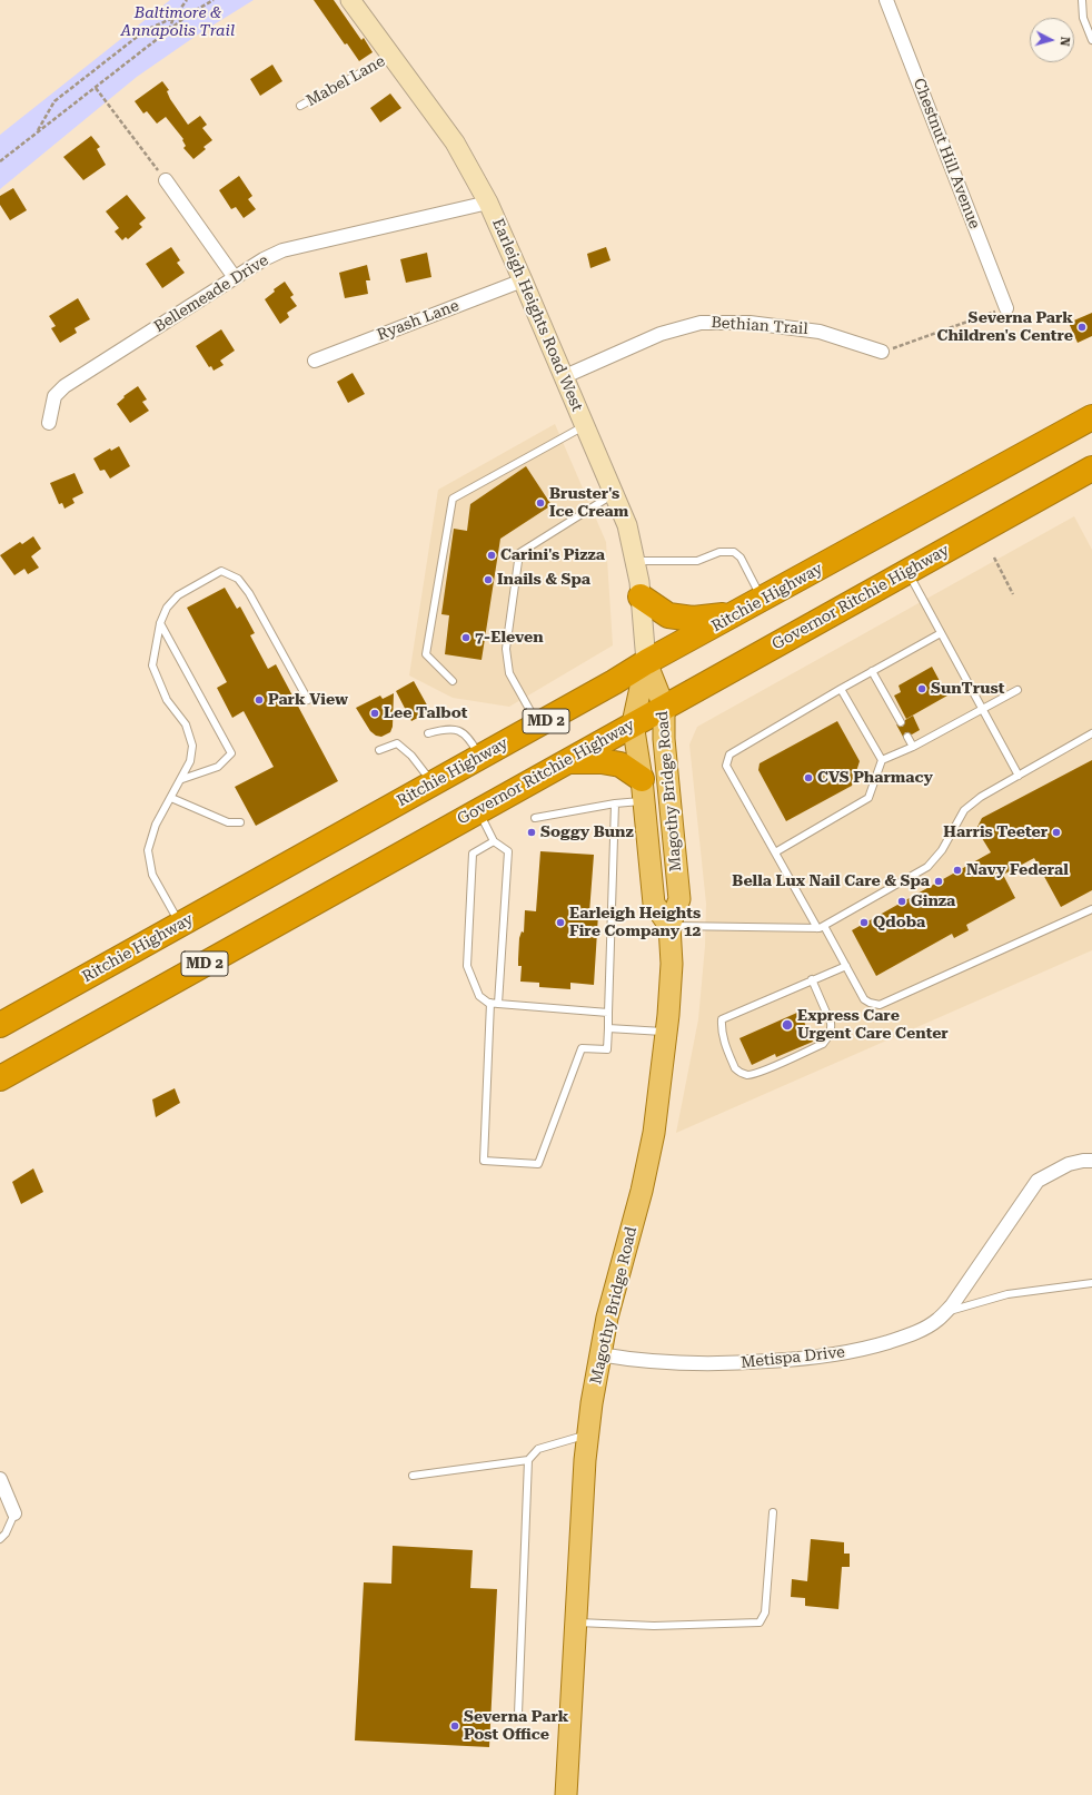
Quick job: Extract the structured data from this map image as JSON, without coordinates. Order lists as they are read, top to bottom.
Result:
{
  "streets": {
    "highway": ["Ritchie Highway", "Governor Ritchie Highway", "MD 2"],
    "main road": ["Magothy Bridge Road"],
    "street": [
      "Chestnut Hill Avenue",
      "Bellemeade Drive",
      "Earleigh Heights Road West",
      "Ryash Lane",
      "Bethian Trail",
      "Metispa Drive"
    ],
    "lane": ["Mabel Lane"]
  },
  "crossings": [
    ["Mabel Lane", "Earleigh Heights Road West"],
    ["Bellemeade Drive", "Earleigh Heights Road West"],
    ["Earleigh Heights Road West", "Ryash Lane"],
    ["Earleigh Heights Road West", "Bethian Trail"],
    ["Earleigh Heights Road West", "Ritchie Highway"],
    ["Earleigh Heights Road West", "Magothy Bridge Road"],
    ["Ritchie Highway", "Magothy Bridge Road"],
    ["Governor Ritchie Highway", "Magothy Bridge Road"],
    ["Magothy Bridge Road", "Metispa Drive"]
  ],
  "parks": ["Baltimore & Annapolis Trail"],
  "places": [
    "Severna Park Children's Centre",
    "Bruster's Ice Cream",
    "Carini's Pizza",
    "Inails & Spa",
    "7-Eleven",
    "SunTrust",
    "Park View",
    "Lee Talbot",
    "CVS Pharmacy",
    "Soggy Bunz",
    "Harris Teeter",
    "Navy Federal",
    "Bella Lux Nail Care & Spa",
    "Ginza",
    "Earleigh Heights Fire Company 12",
    "Qdoba",
    "Express Care Urgent Care Center",
    "Severna Park Post Office"
  ],
  "north": "right"
}
